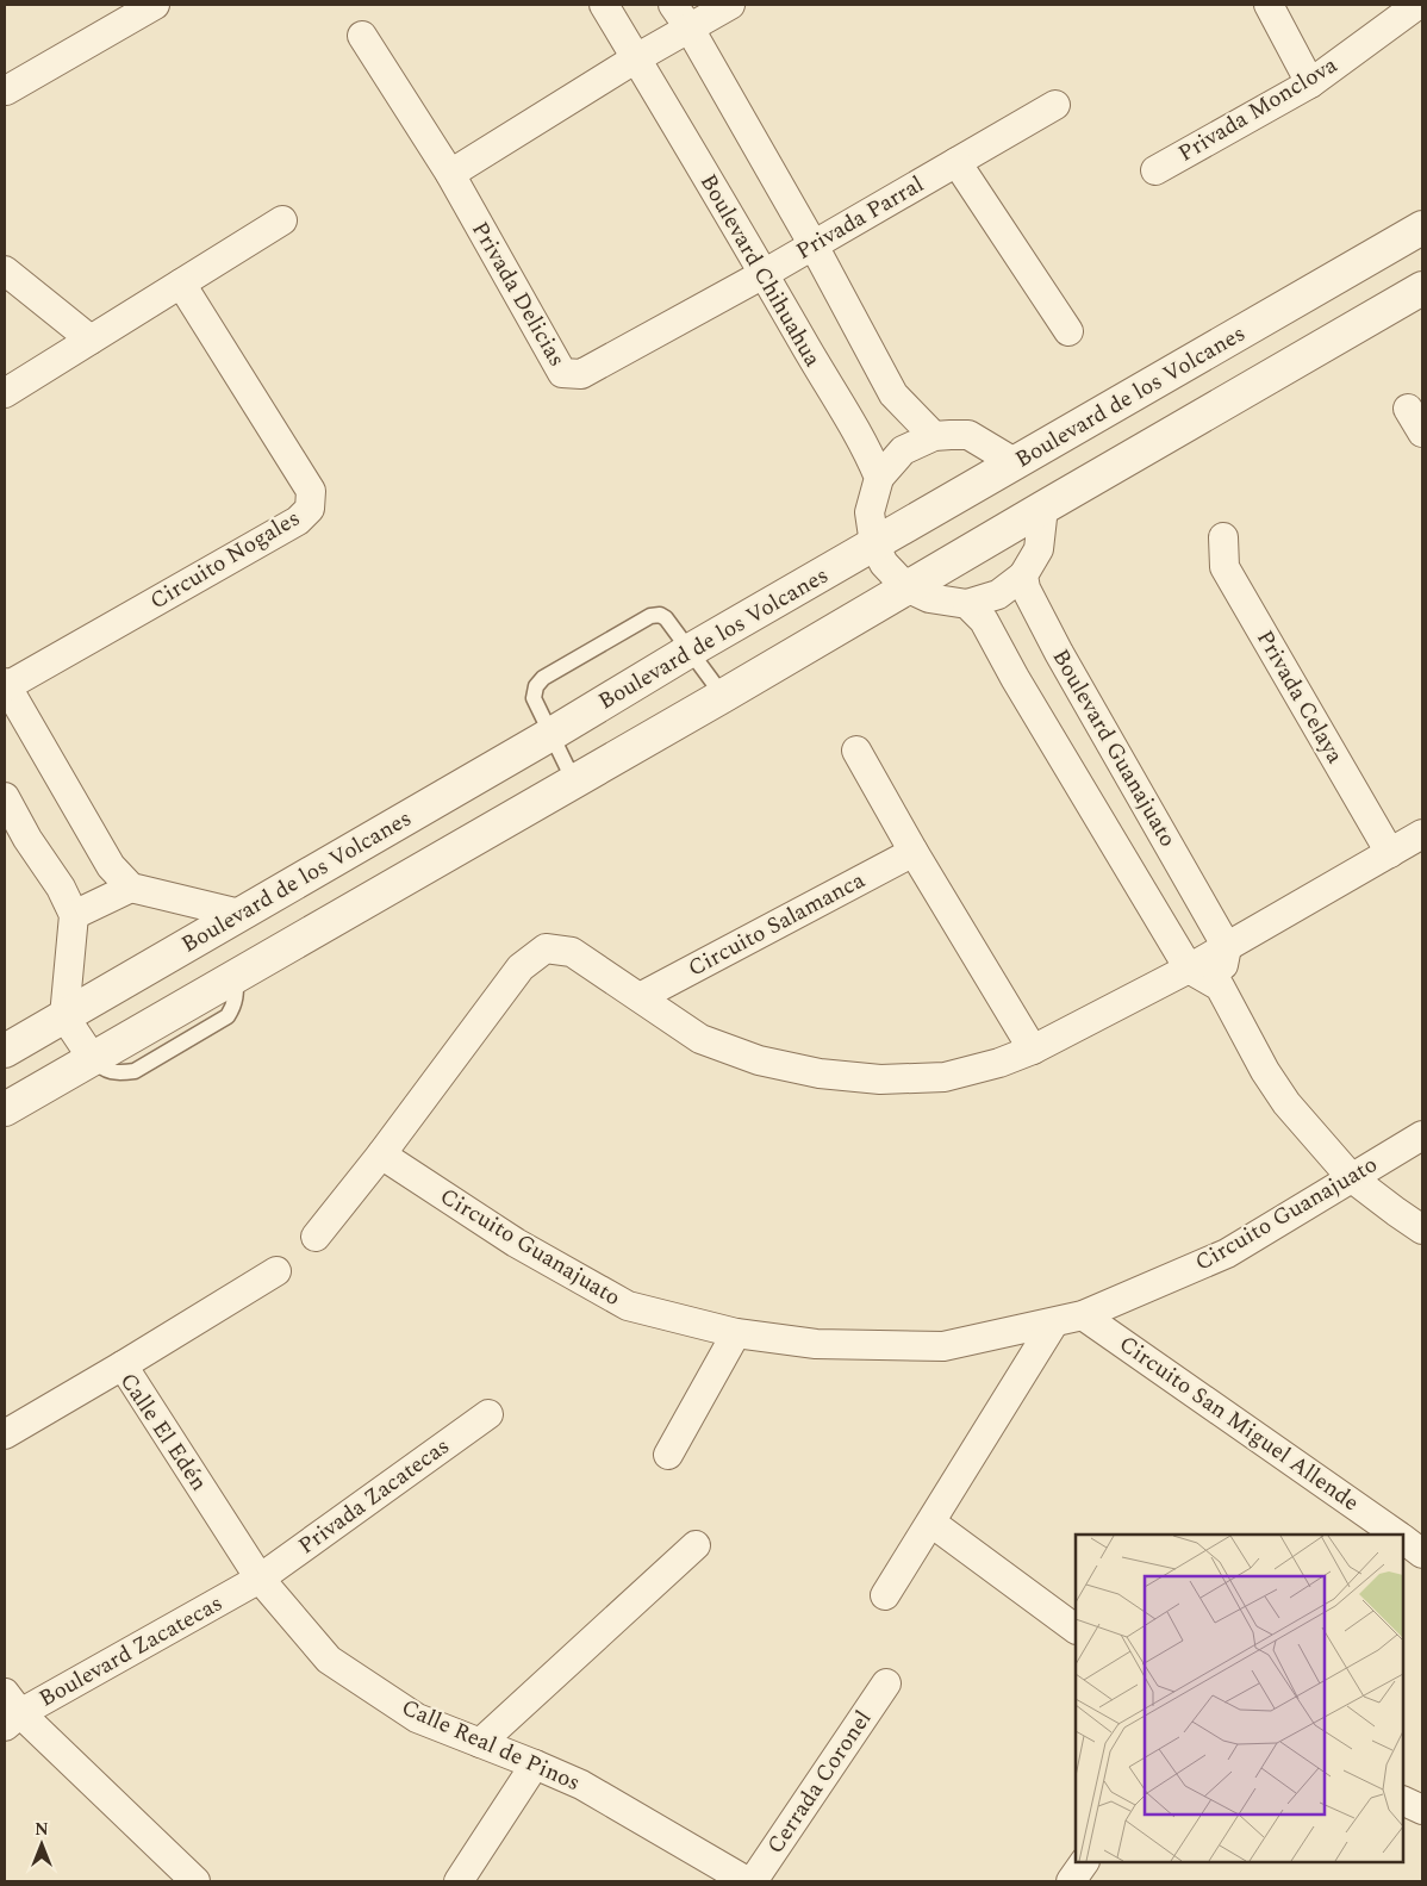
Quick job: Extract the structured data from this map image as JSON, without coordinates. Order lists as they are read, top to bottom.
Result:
{
  "streets": {
    "street": [
      "Privada Monclova",
      "Privada Parral",
      "Boulevard Chihuahua",
      "Privada Delicias",
      "Boulevard de los Volcanes",
      "Circuito Nogales",
      "Privada Celaya",
      "Boulevard Guanajuato",
      "Circuito Salamanca",
      "Circuito Guanajuato",
      "Circuito San Miguel Allende",
      "Calle El Edén",
      "Privada Zacatecas",
      "Boulevard Zacatecas",
      "Calle Real de Pinos",
      "Cerrada Coronel"
    ]
  },
  "crossings": [
    ["Privada Parral", "Boulevard Chihuahua"],
    ["Privada Parral", "Privada Delicias"],
    ["Boulevard Chihuahua", "Privada Delicias"],
    ["Circuito Guanajuato", "Circuito San Miguel Allende"],
    ["Calle El Edén", "Privada Zacatecas"],
    ["Calle El Edén", "Boulevard Zacatecas"],
    ["Calle El Edén", "Calle Real de Pinos"],
    ["Privada Zacatecas", "Boulevard Zacatecas"],
    ["Privada Zacatecas", "Calle Real de Pinos"],
    ["Boulevard Zacatecas", "Calle Real de Pinos"]
  ],
  "north": "top"
}
